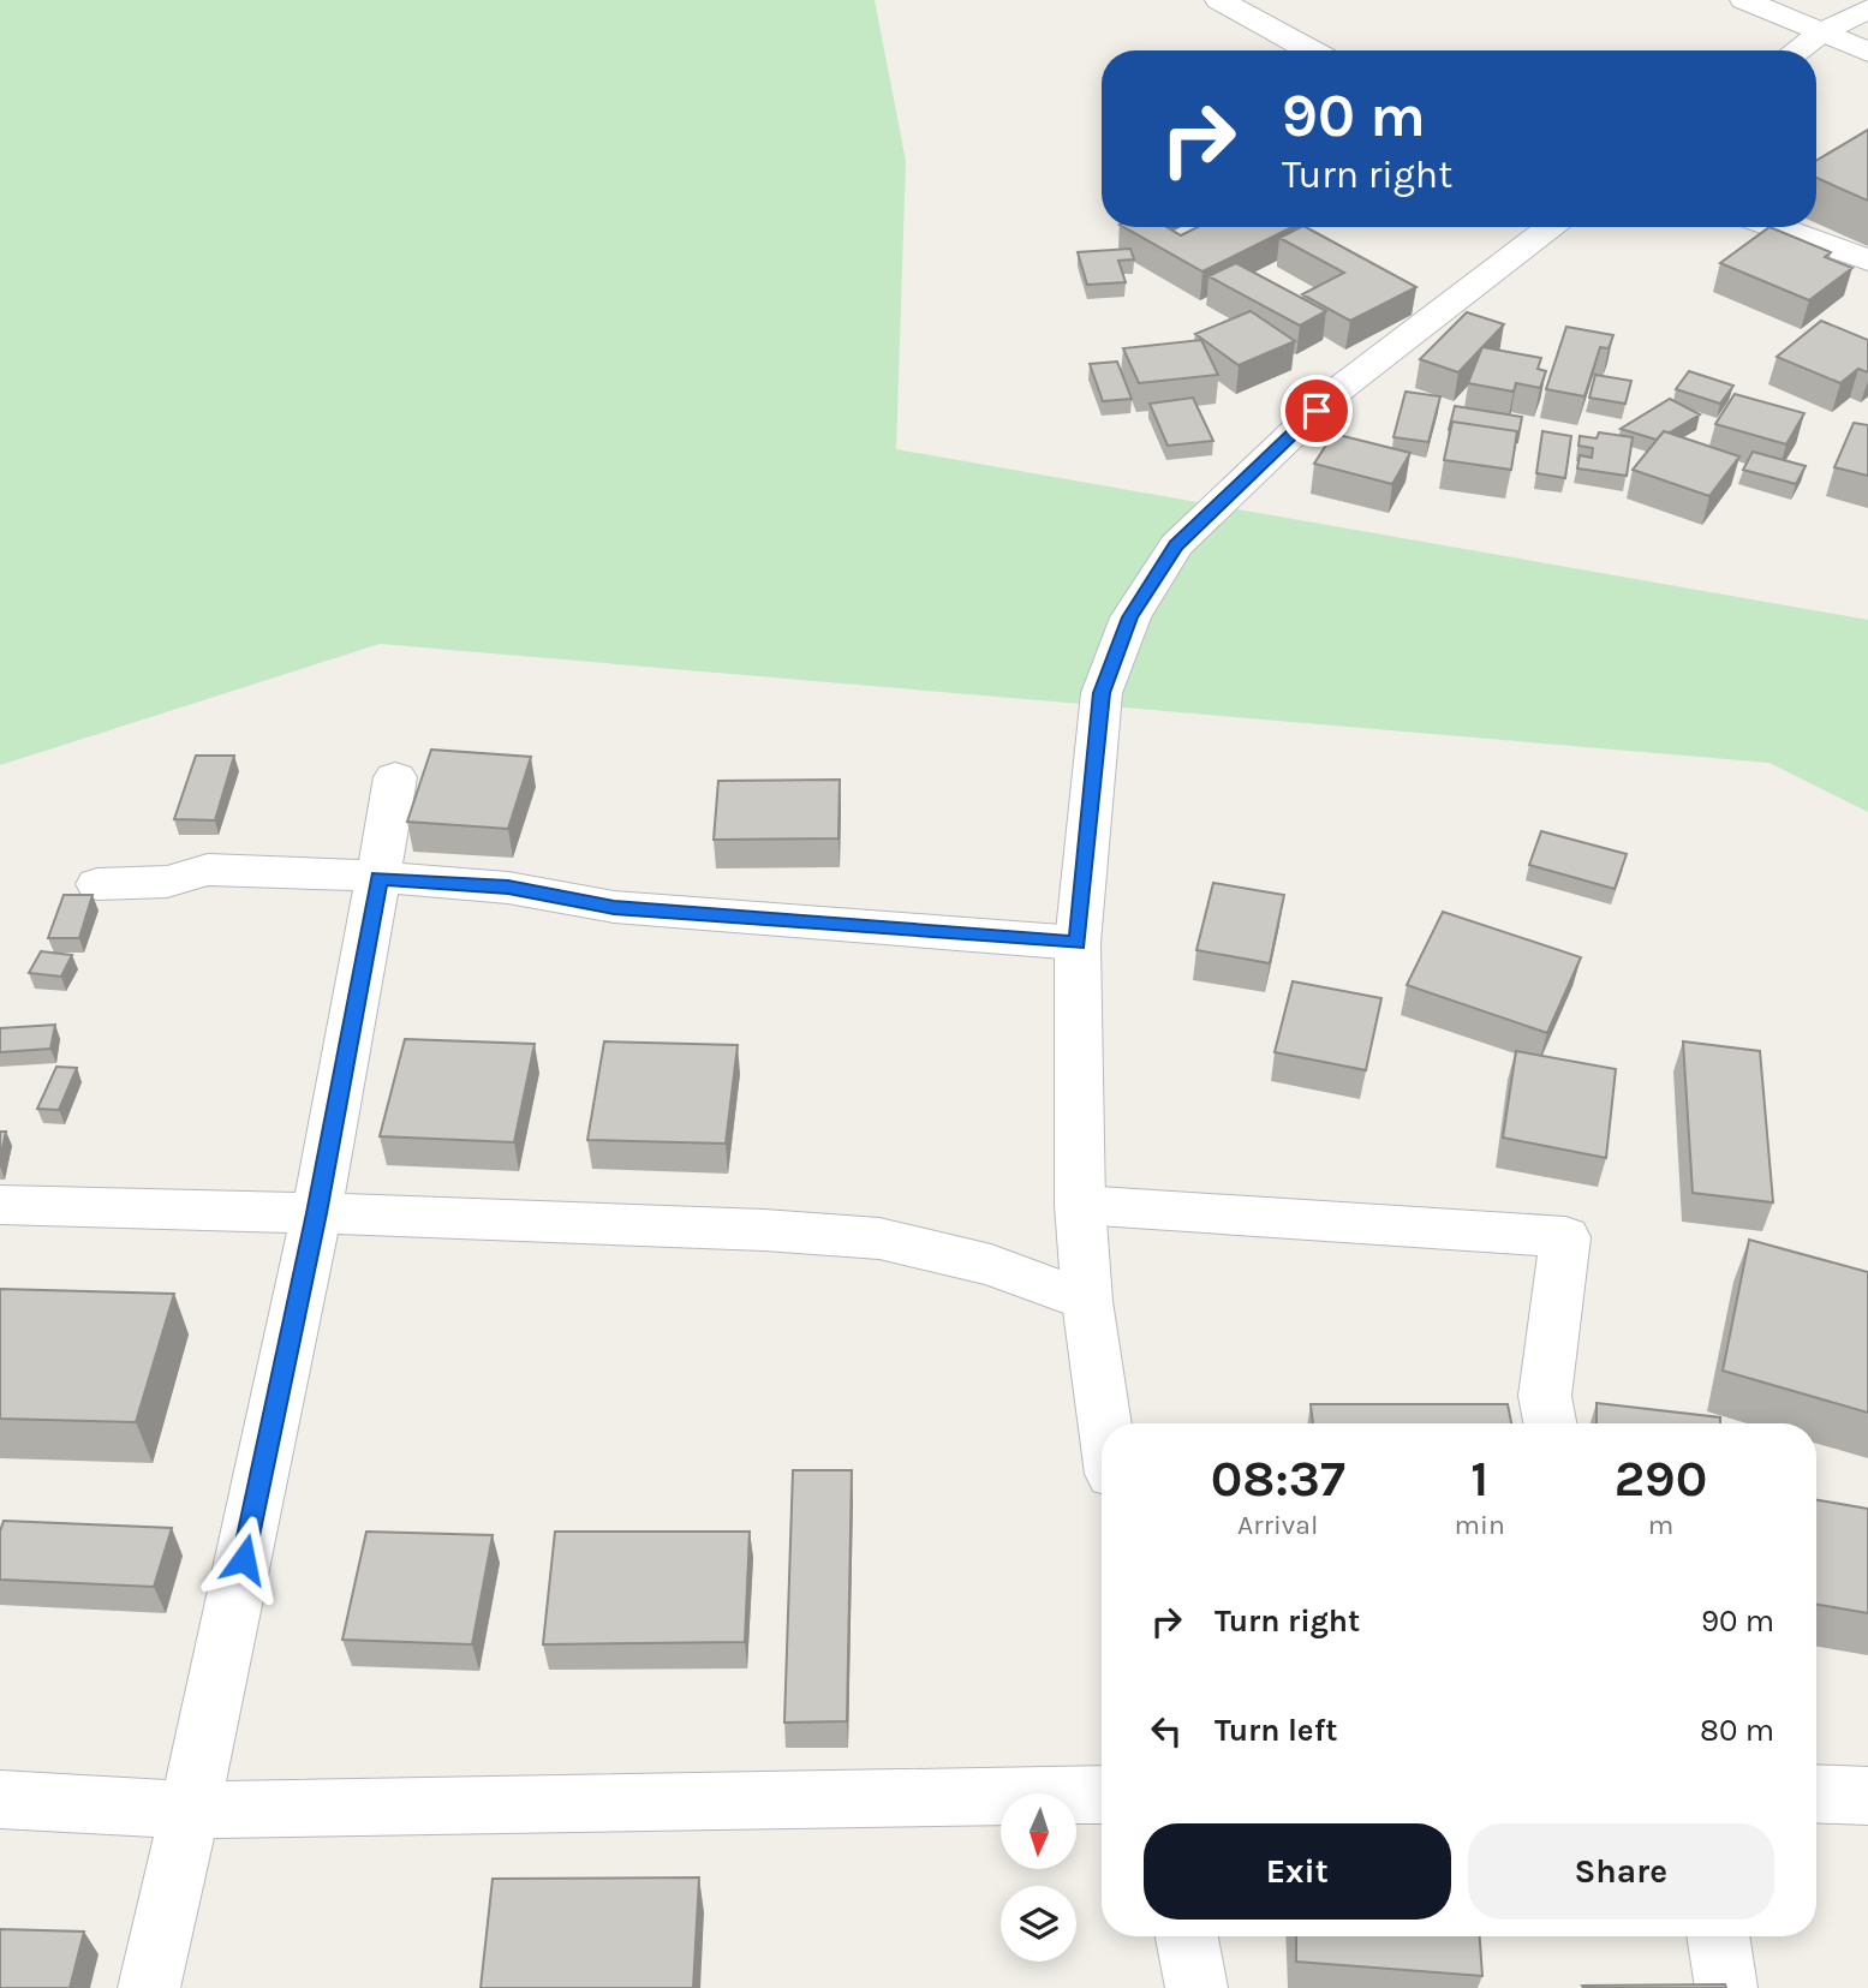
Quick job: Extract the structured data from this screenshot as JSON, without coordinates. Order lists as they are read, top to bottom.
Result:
{
  "north": "bottom",
  "page": {
    "turn": ["90 m", "Turn right"],
    "eta": [
      "08:37",
      "Arrival",
      "1",
      "min",
      "290",
      "m"
    ],
    "list": [
      {
        "name": "Turn right",
        "value": "90 m"
      },
      {
        "name": "Turn left",
        "value": "80 m"
      }
    ],
    "buttons": ["Exit", "Share"]
  }
}
